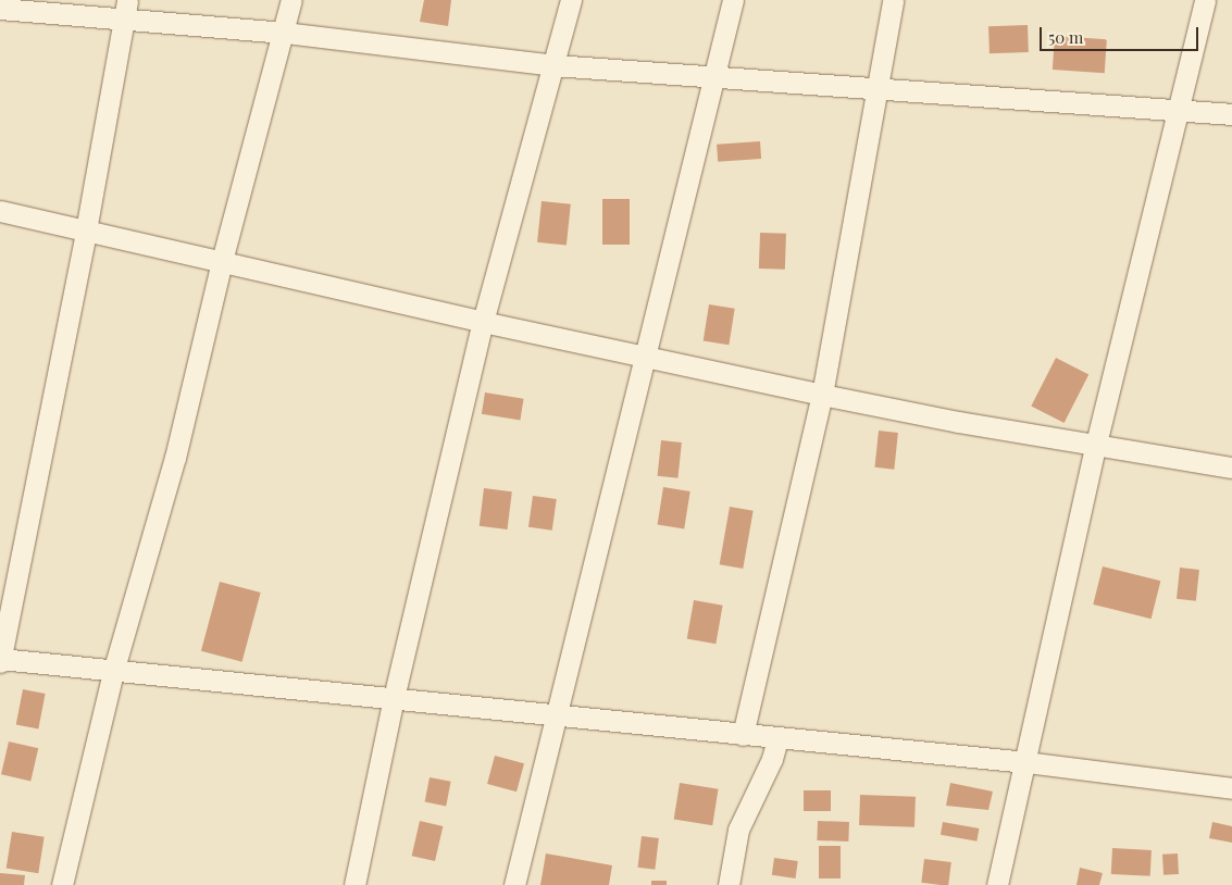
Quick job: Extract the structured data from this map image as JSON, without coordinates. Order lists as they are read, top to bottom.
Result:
{
  "scale_bar": "50 m"
}
